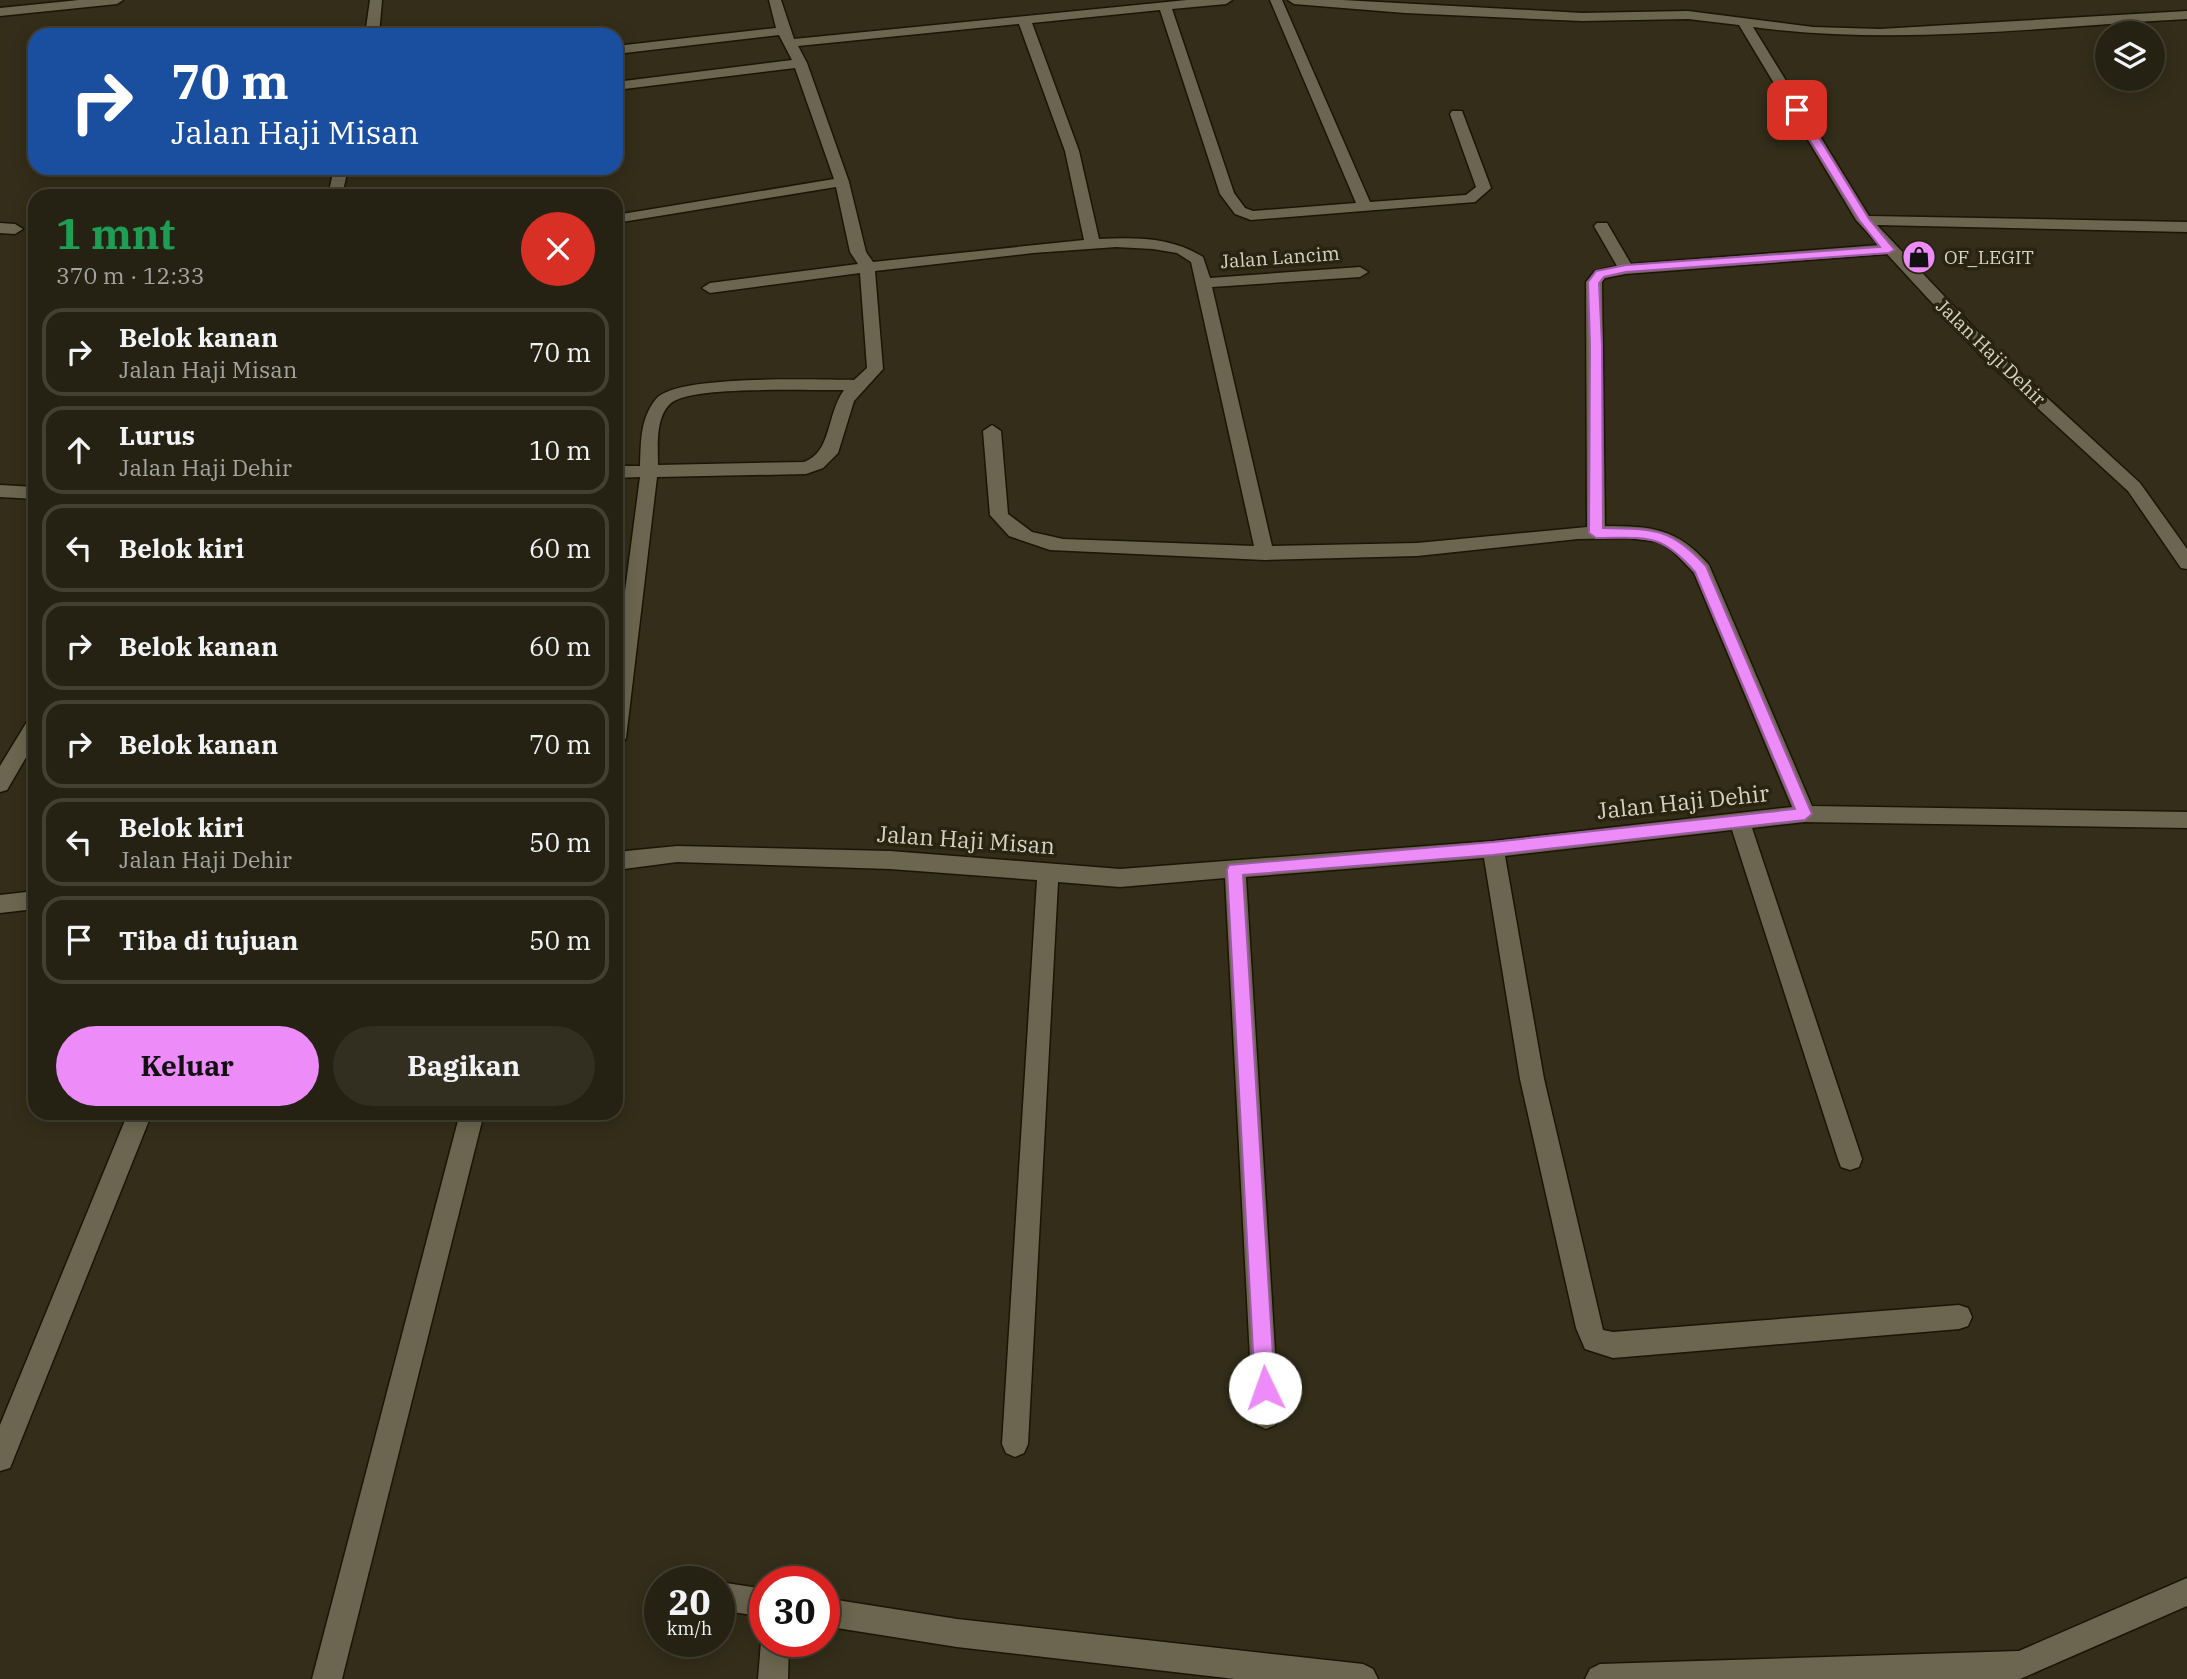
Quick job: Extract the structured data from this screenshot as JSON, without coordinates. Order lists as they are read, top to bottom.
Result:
{
  "streets": {
    "street": ["Jalan Lancim", "Jalan Haji Dehir", "Jalan Haji Misan"]
  },
  "crossings": [
    ["Jalan Haji Dehir", "Jalan Haji Misan"]
  ],
  "places": {
    "shop": ["OF_LEGIT"]
  },
  "page": {
    "turn": ["70 m", "Jalan Haji Misan"],
    "heading": ["1 mnt", "370 m · 12:33"],
    "list": [
      {
        "name": "Belok kanan",
        "note": "Jalan Haji Misan",
        "value": "70 m"
      },
      {
        "name": "Lurus",
        "note": "Jalan Haji Dehir",
        "value": "10 m"
      },
      {
        "name": "Belok kiri",
        "value": "60 m"
      },
      {
        "name": "Belok kanan",
        "value": "60 m"
      },
      {
        "name": "Belok kanan",
        "value": "70 m"
      },
      {
        "name": "Belok kiri",
        "note": "Jalan Haji Dehir",
        "value": "50 m"
      },
      {
        "name": "Tiba di tujuan",
        "value": "50 m"
      }
    ],
    "buttons": ["Keluar", "Bagikan"],
    "speed": "20 km/h",
    "limit": "30"
  }
}
